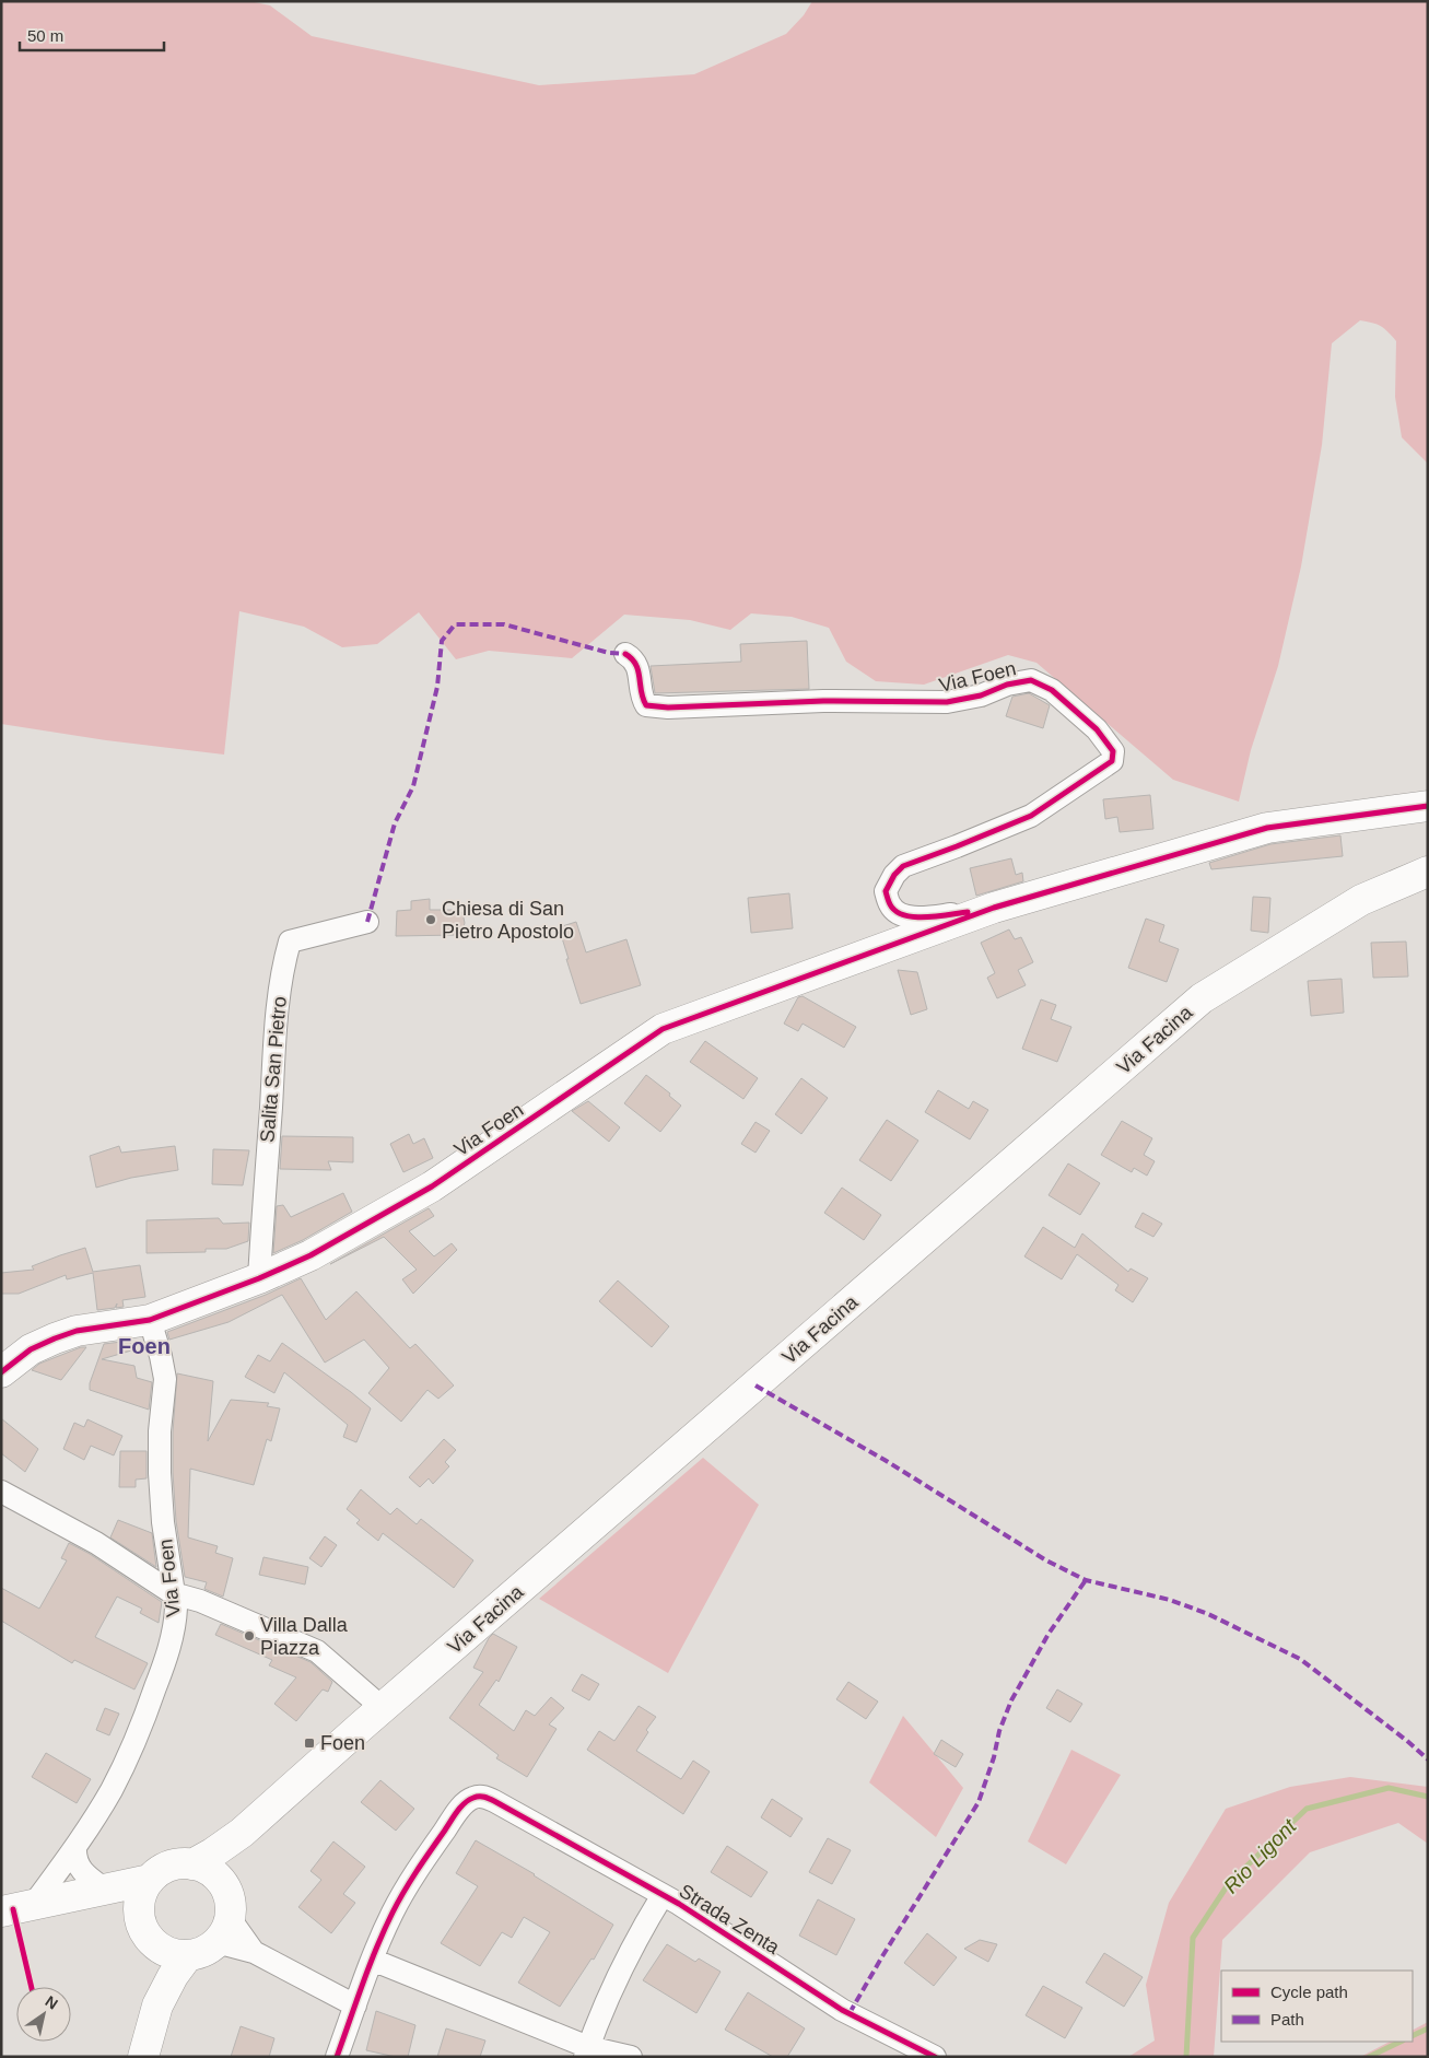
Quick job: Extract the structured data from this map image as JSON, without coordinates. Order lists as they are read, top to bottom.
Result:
{
  "streets": {
    "main road": ["Via Foen", "Via Facina"],
    "street": ["Salita San Pietro", "Strada Zenta"]
  },
  "crossings": [
    ["Via Foen", "Salita San Pietro"]
  ],
  "districts": ["Foen"],
  "water": ["Rio Ligont"],
  "places": {
    "other": ["Chiesa di San Pietro Apostolo", "Villa Dalla Piazza"],
    "transit": ["Foen"]
  },
  "legend": ["Cycle path", "Path"],
  "scale_bar": "50 m",
  "north": "top right"
}
